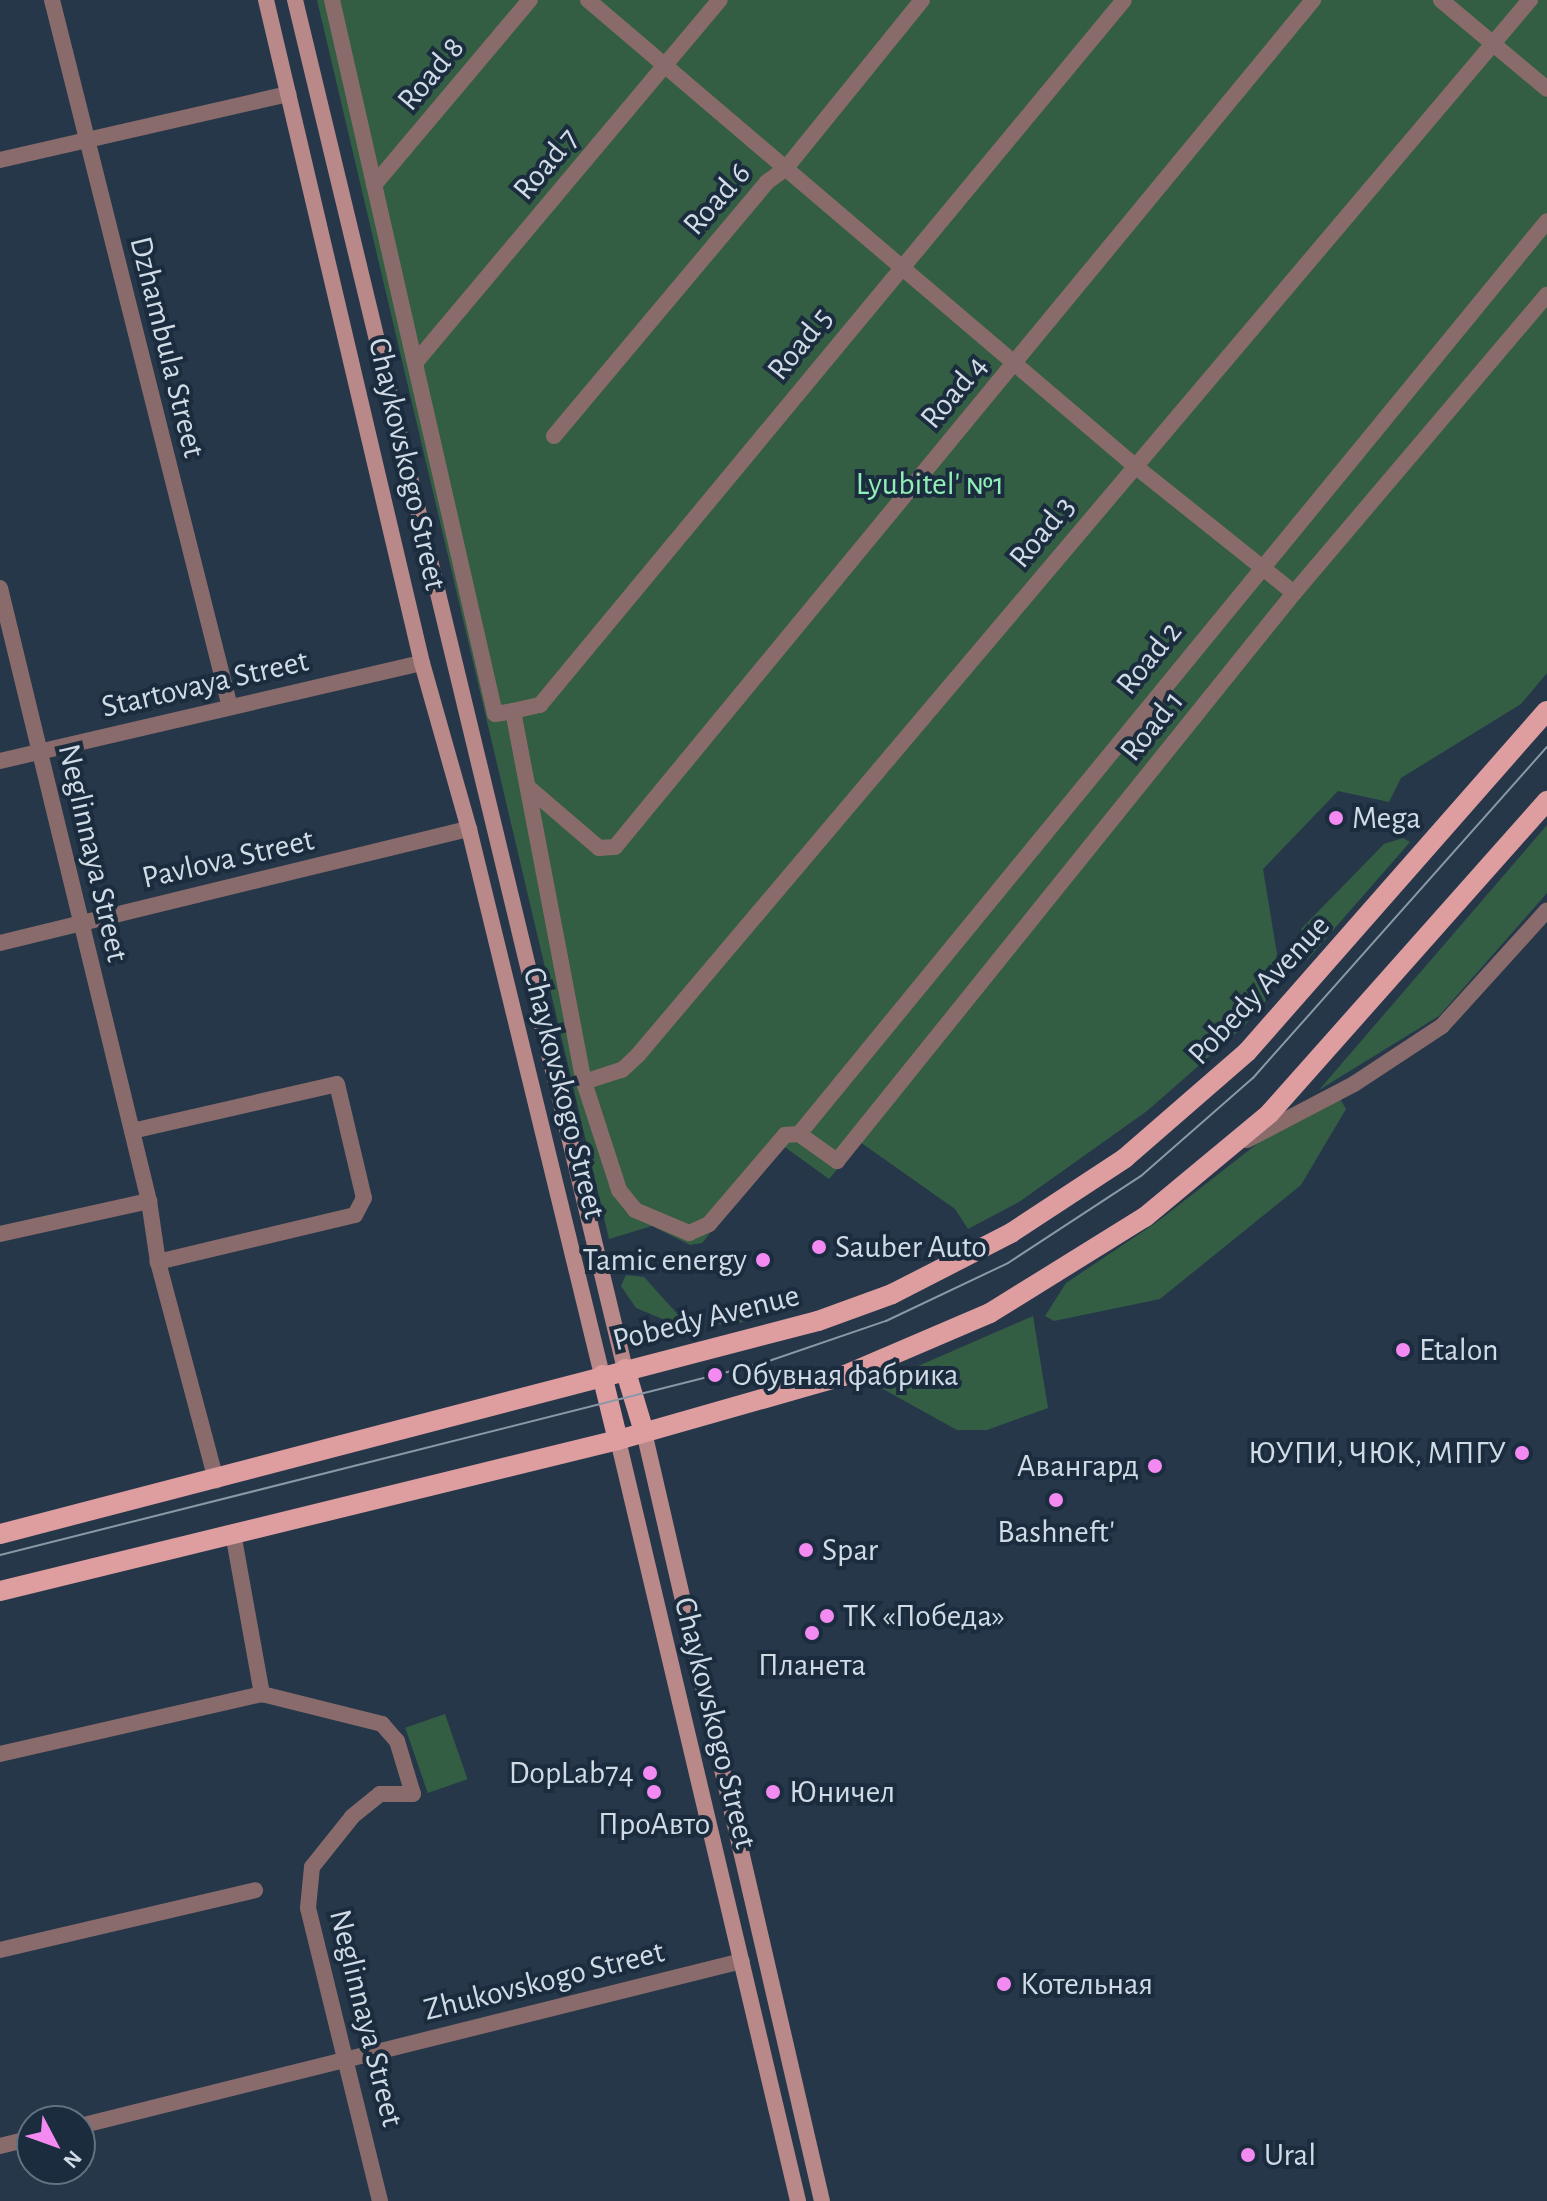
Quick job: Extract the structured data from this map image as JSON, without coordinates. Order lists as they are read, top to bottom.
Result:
{
  "streets": {
    "main road": ["Chaykovskogo Street", "Pobedy Avenue"],
    "street": [
      "Road 8",
      "Road 7",
      "Road 6",
      "Road 5",
      "Dzhambula Street",
      "Road 4",
      "Road 3",
      "Road 2",
      "Startovaya Street",
      "Road 1",
      "Neglinnaya Street",
      "Pavlova Street",
      "Zhukovskogo Street"
    ]
  },
  "crossings": [
    ["Road 5", "Road 2"],
    ["Dzhambula Street", "Startovaya Street"],
    ["Road 4", "Road 2"],
    ["Chaykovskogo Street", "Startovaya Street"],
    ["Chaykovskogo Street", "Pavlova Street"],
    ["Chaykovskogo Street", "Pobedy Avenue"],
    ["Chaykovskogo Street", "Zhukovskogo Street"],
    ["Road 3", "Road 2"],
    ["Road 2", "Road 1"],
    ["Startovaya Street", "Neglinnaya Street"],
    ["Neglinnaya Street", "Pavlova Street"],
    ["Neglinnaya Street", "Pobedy Avenue"],
    ["Neglinnaya Street", "Zhukovskogo Street"]
  ],
  "parks": ["Lyubitel' №1"],
  "places": [
    "Mega",
    "Sauber Auto",
    "Tamic energy",
    "Etalon",
    "Обувная фабрика",
    "ЮУПИ, ЧЮК, МПГУ",
    "Авангард",
    "Bashneft'",
    "Spar",
    "ТК «Победа»",
    "Планета",
    "DopLab74",
    "ПроАвто",
    "Юничел",
    "Котельная",
    "Ural"
  ],
  "north": "bottom right"
}
